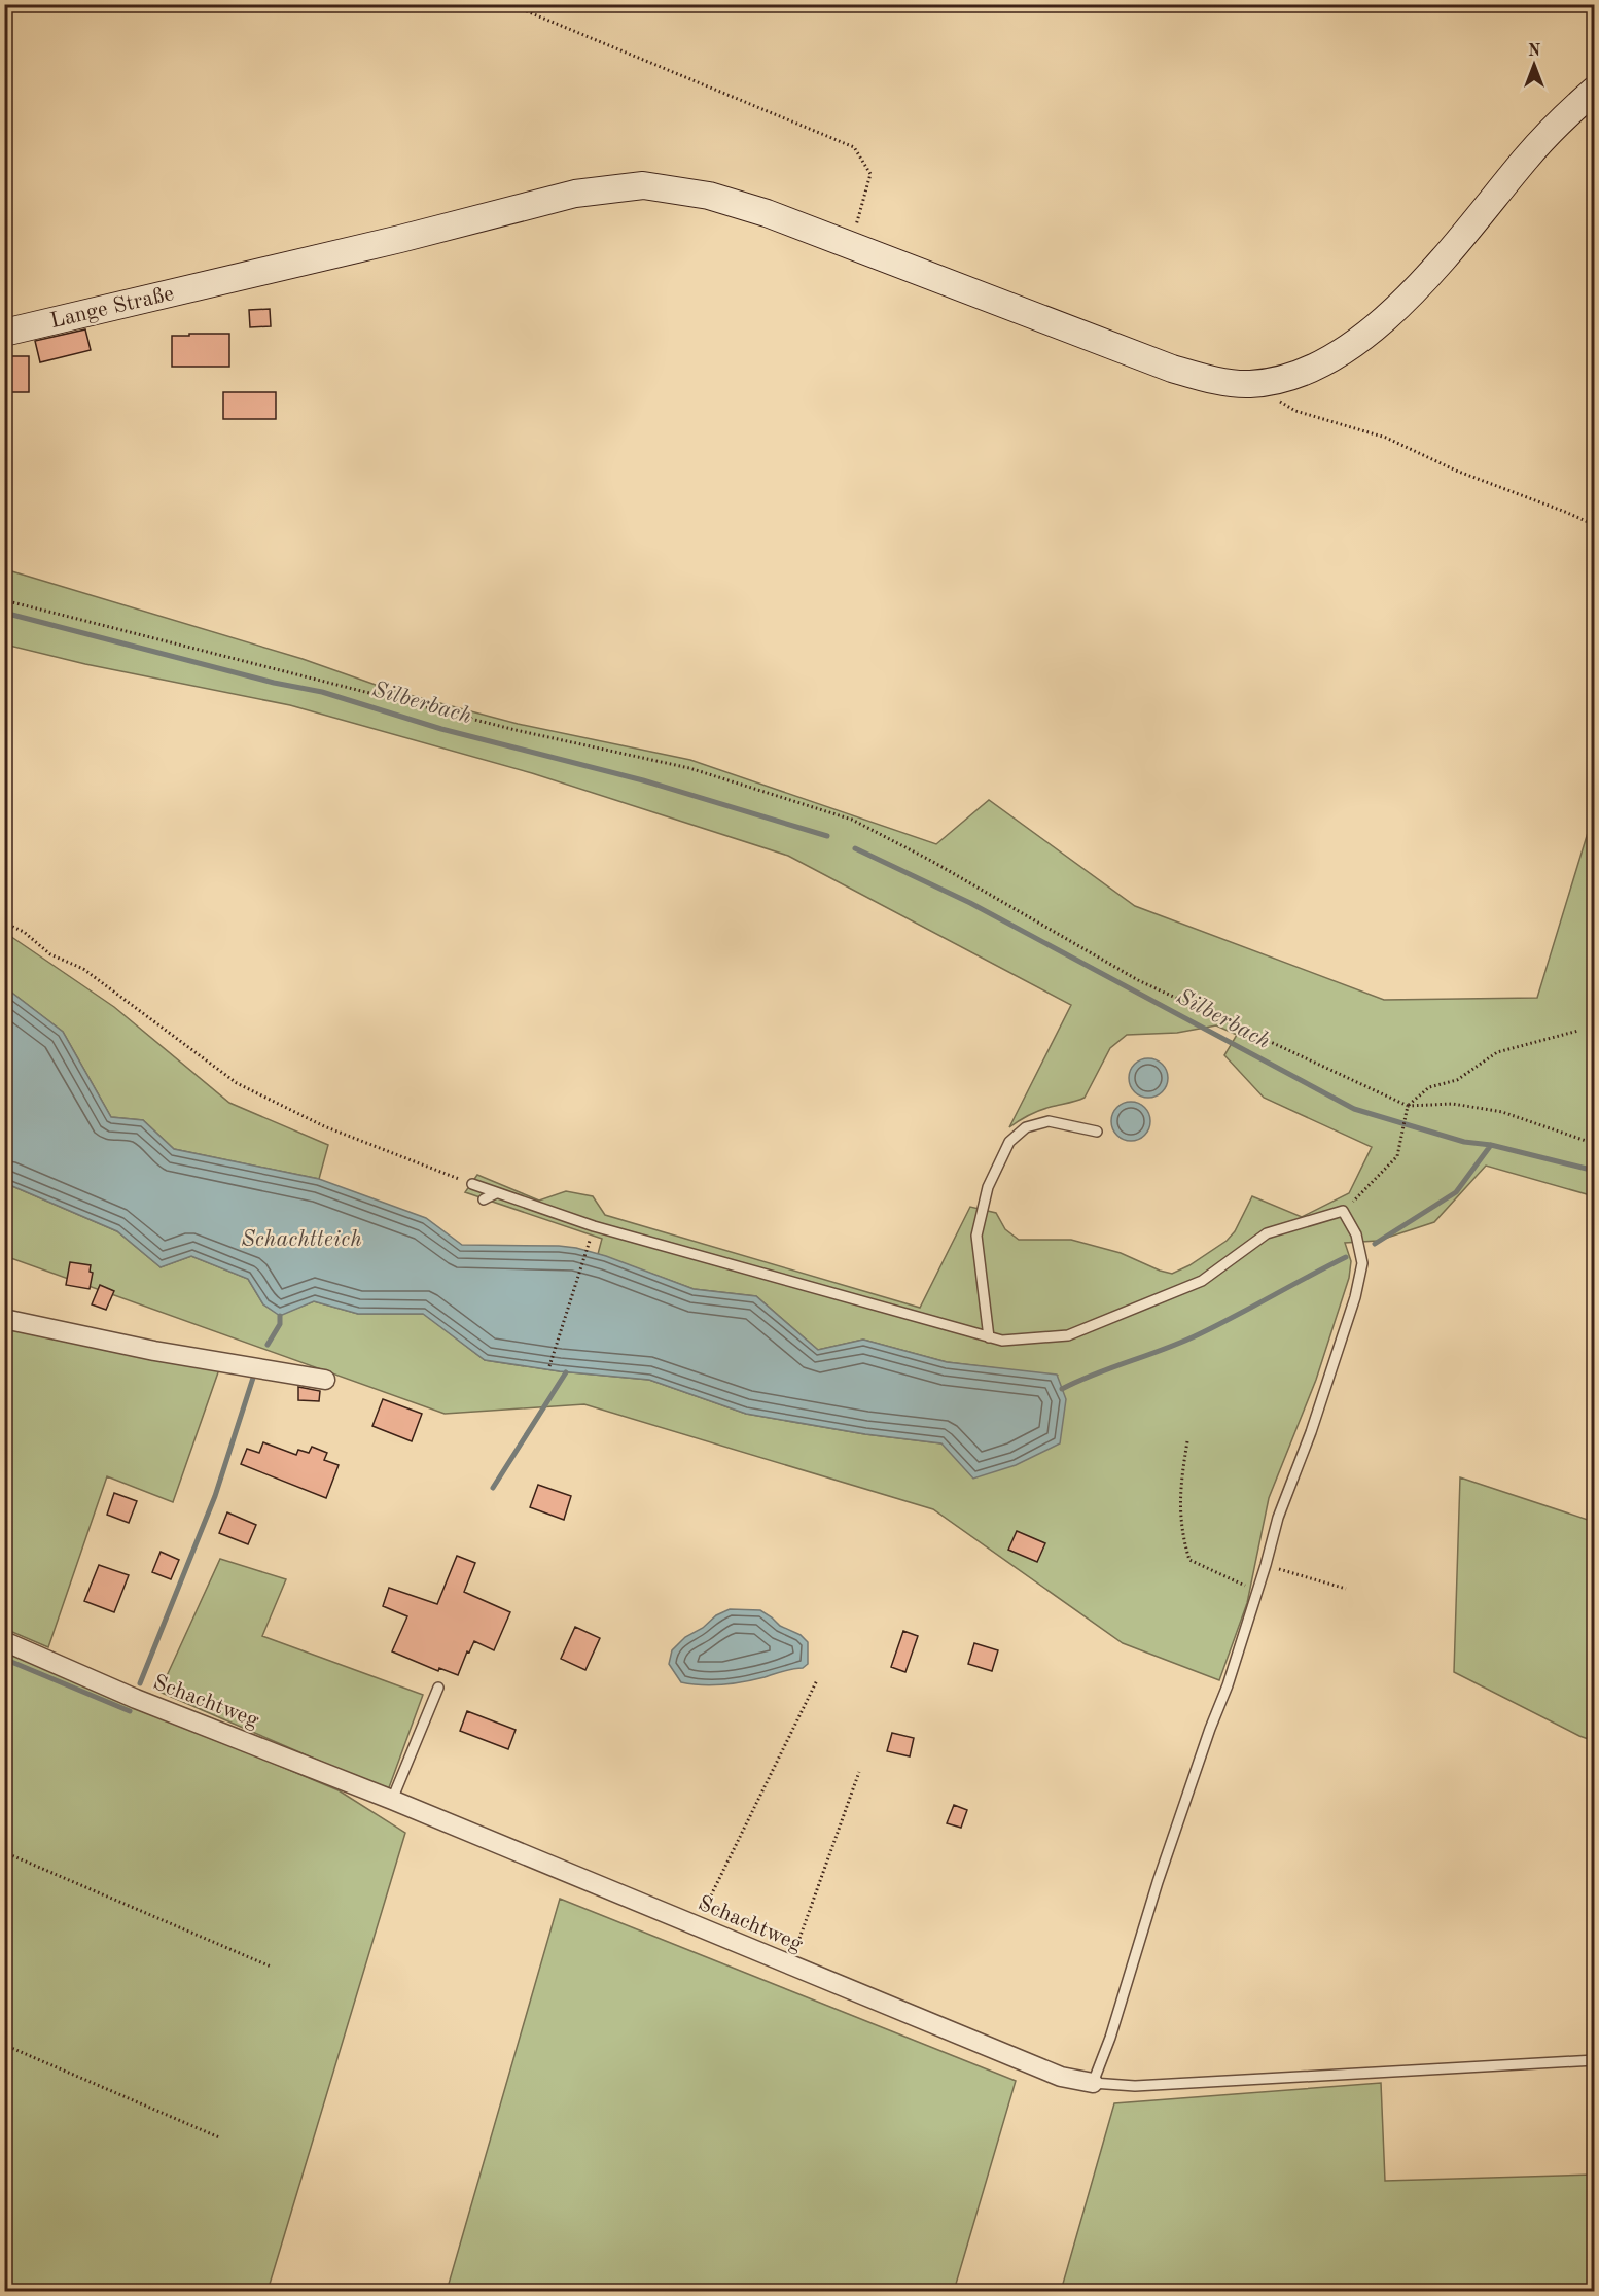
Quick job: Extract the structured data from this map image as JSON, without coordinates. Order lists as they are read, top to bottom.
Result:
{
  "streets": {
    "street": ["Lange Straße", "Schachtweg"]
  },
  "water": ["Silberbach", "Schachtteich"],
  "north": "top"
}
